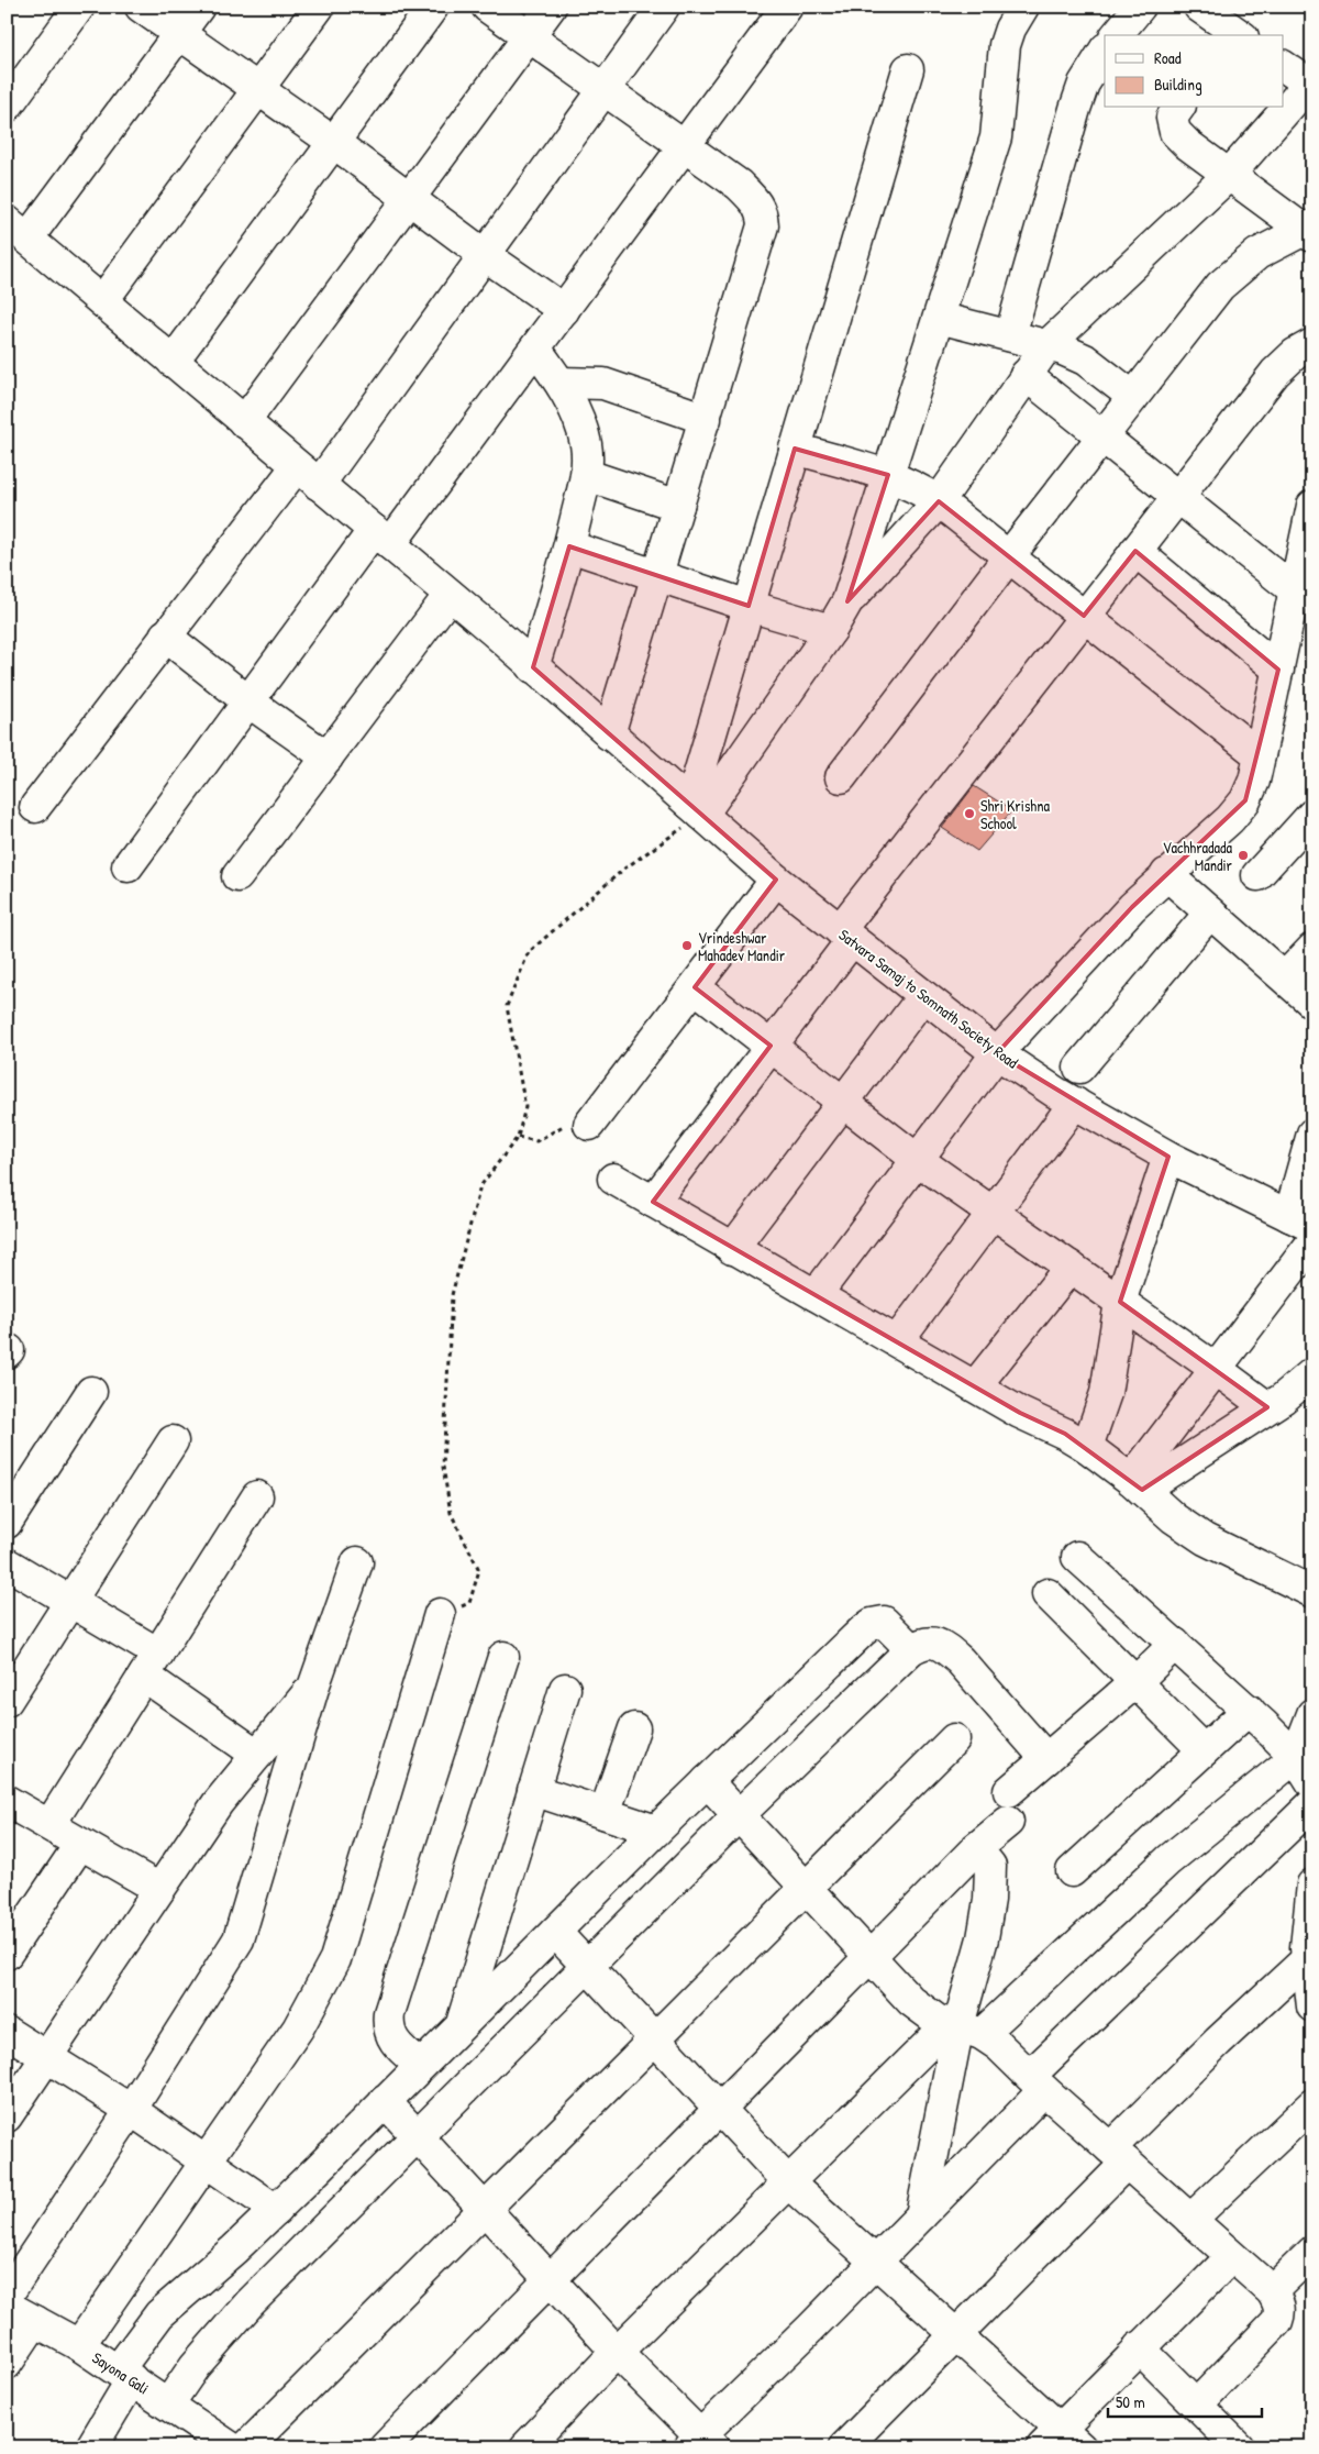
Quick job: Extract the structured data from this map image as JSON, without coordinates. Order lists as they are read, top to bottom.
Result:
{
  "streets": {
    "street": ["Satvara Samaj to Somnath Society Road", "Sayona Gali"]
  },
  "places": ["Shri Krishna School", "Vachhradada Mandir", "Vrindeshwar Mahadev Mandir"],
  "legend": ["Road", "Building"],
  "scale_bar": "50 m"
}
